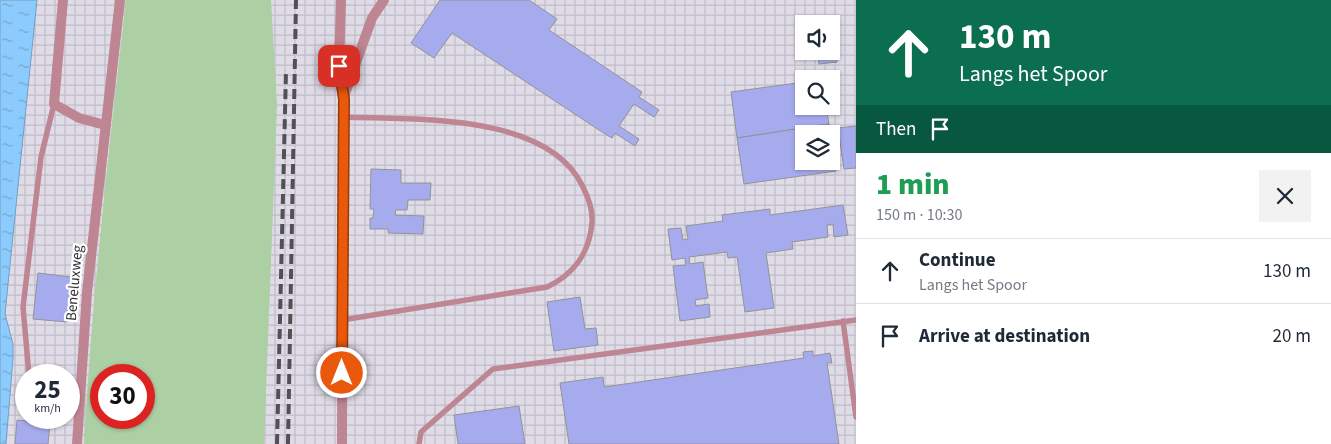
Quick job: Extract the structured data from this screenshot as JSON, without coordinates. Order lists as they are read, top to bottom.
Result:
{
  "streets": {
    "street": ["Beneluxweg"]
  },
  "page": {
    "turn": ["130 m", "Langs het Spoor"],
    "then": "Then",
    "heading": ["1 min", "150 m · 10:30"],
    "list": [
      {
        "name": "Continue",
        "note": "Langs het Spoor",
        "value": "130 m"
      },
      {
        "name": "Arrive at destination",
        "value": "20 m"
      }
    ],
    "speed": "25 km/h",
    "limit": "30"
  }
}
